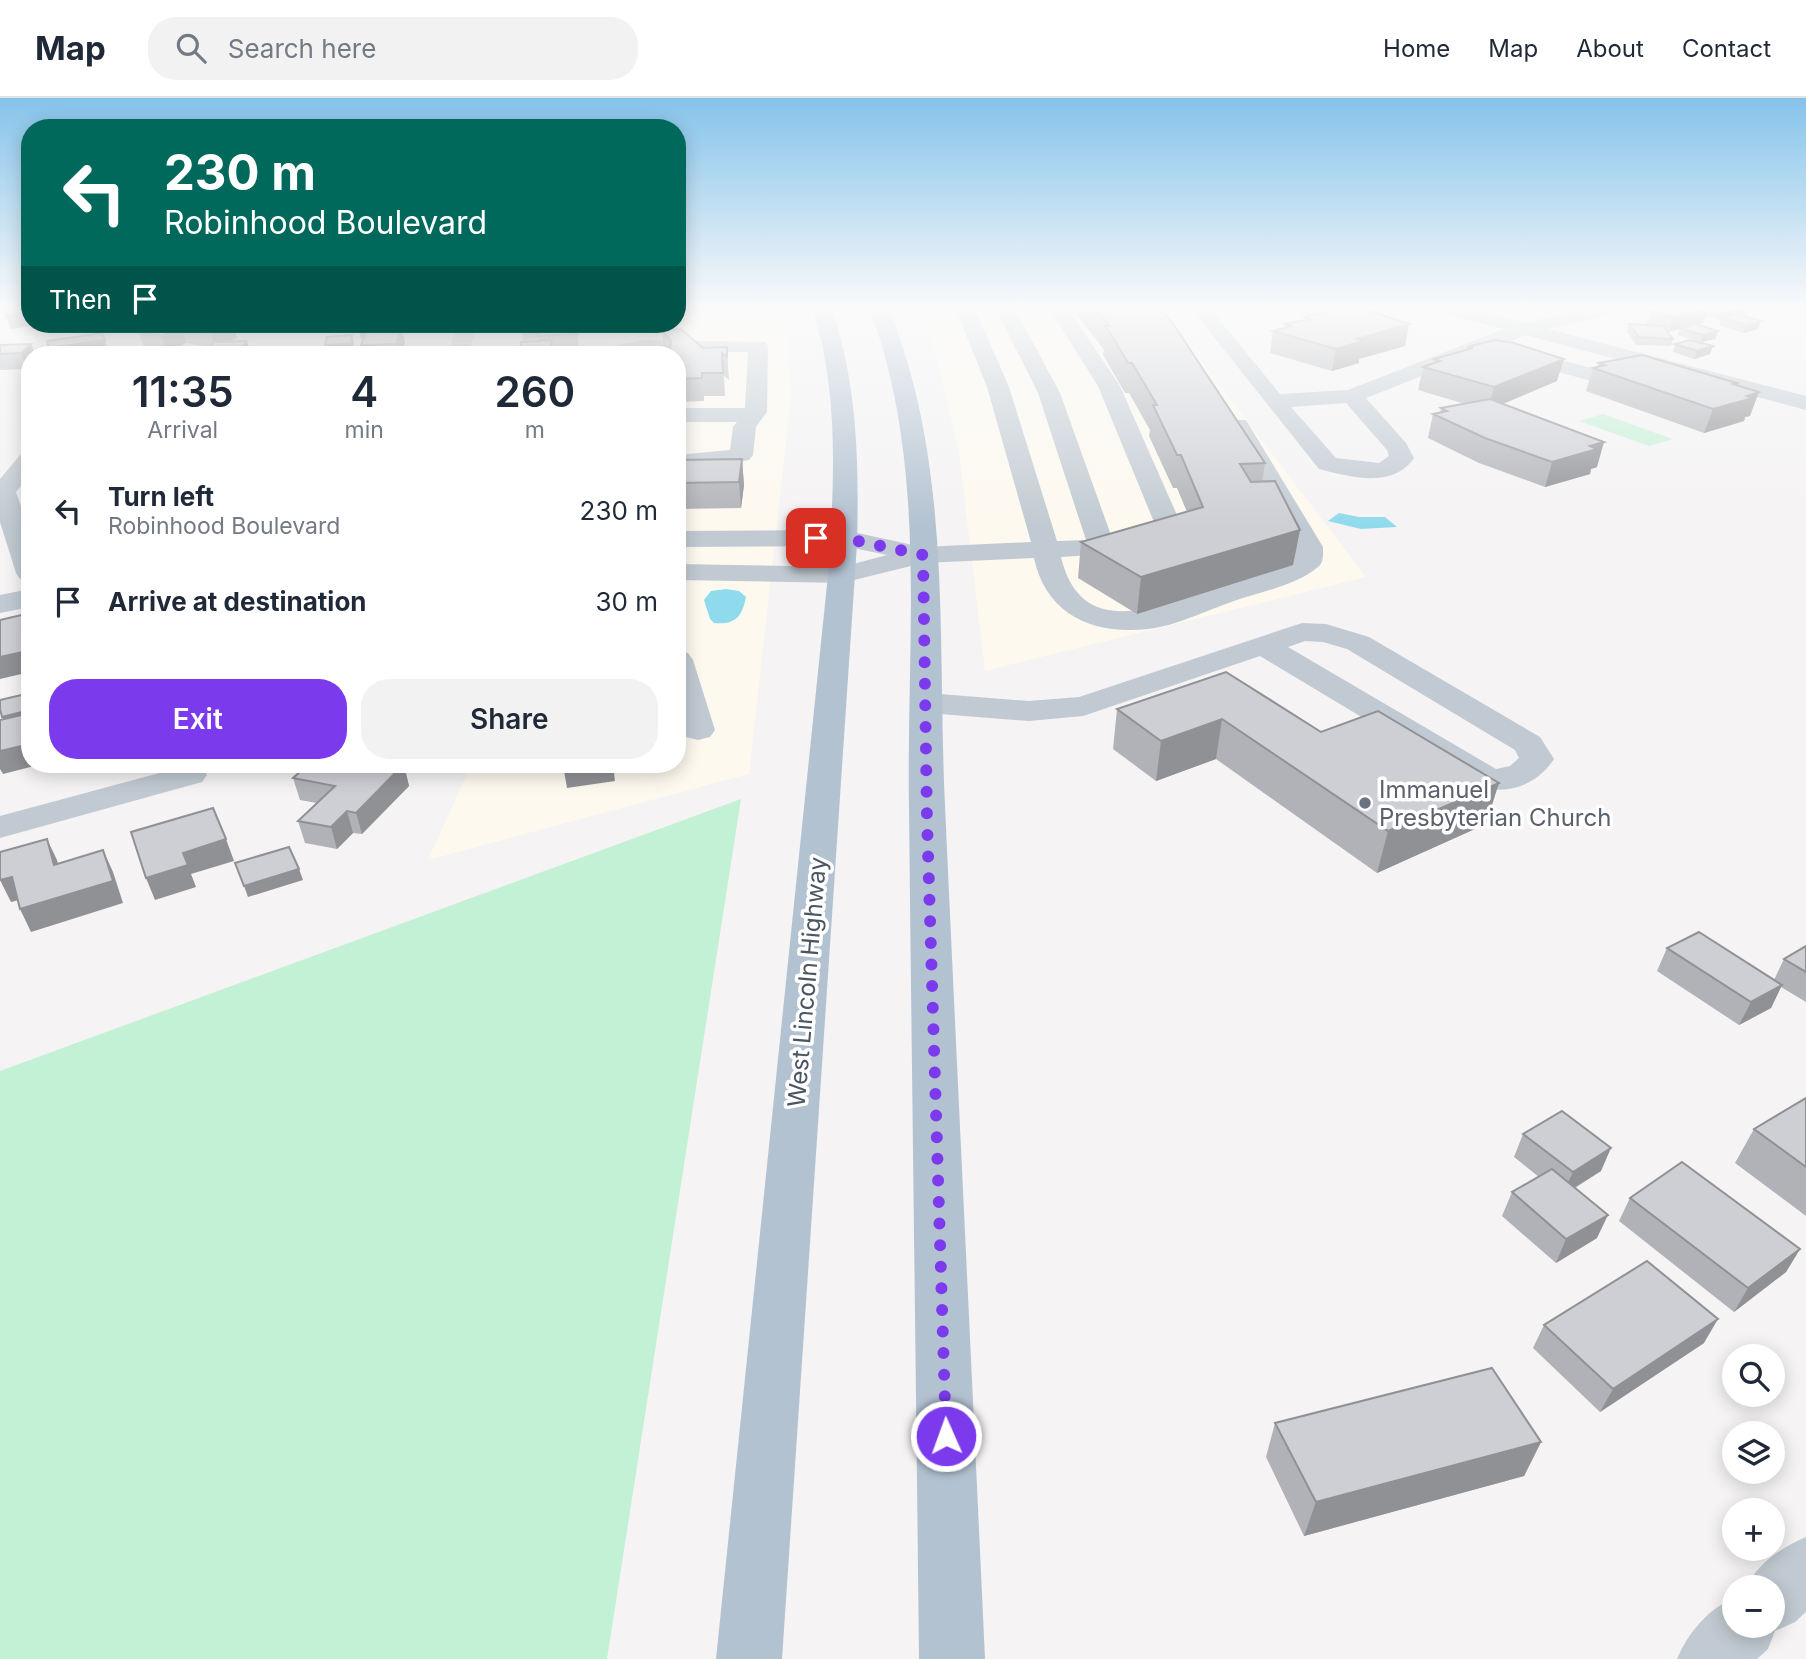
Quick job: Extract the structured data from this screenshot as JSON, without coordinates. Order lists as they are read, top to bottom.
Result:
{
  "streets": {
    "main road": ["West Lincoln Highway"]
  },
  "places": ["Immanuel Presbyterian Church"],
  "page": {
    "header": "Map",
    "search": "Search here",
    "nav": [
      "Home",
      "Map",
      "About",
      "Contact"
    ],
    "turn": ["230 m", "Robinhood Boulevard"],
    "then": "Then",
    "eta": [
      "11:35",
      "Arrival",
      "4",
      "min",
      "260",
      "m"
    ],
    "list": [
      {
        "name": "Turn left",
        "note": "Robinhood Boulevard",
        "value": "230 m"
      },
      {
        "name": "Arrive at destination",
        "value": "30 m"
      }
    ],
    "buttons": ["Exit", "Share"],
    "map_buttons": ["+", "−"]
  }
}
